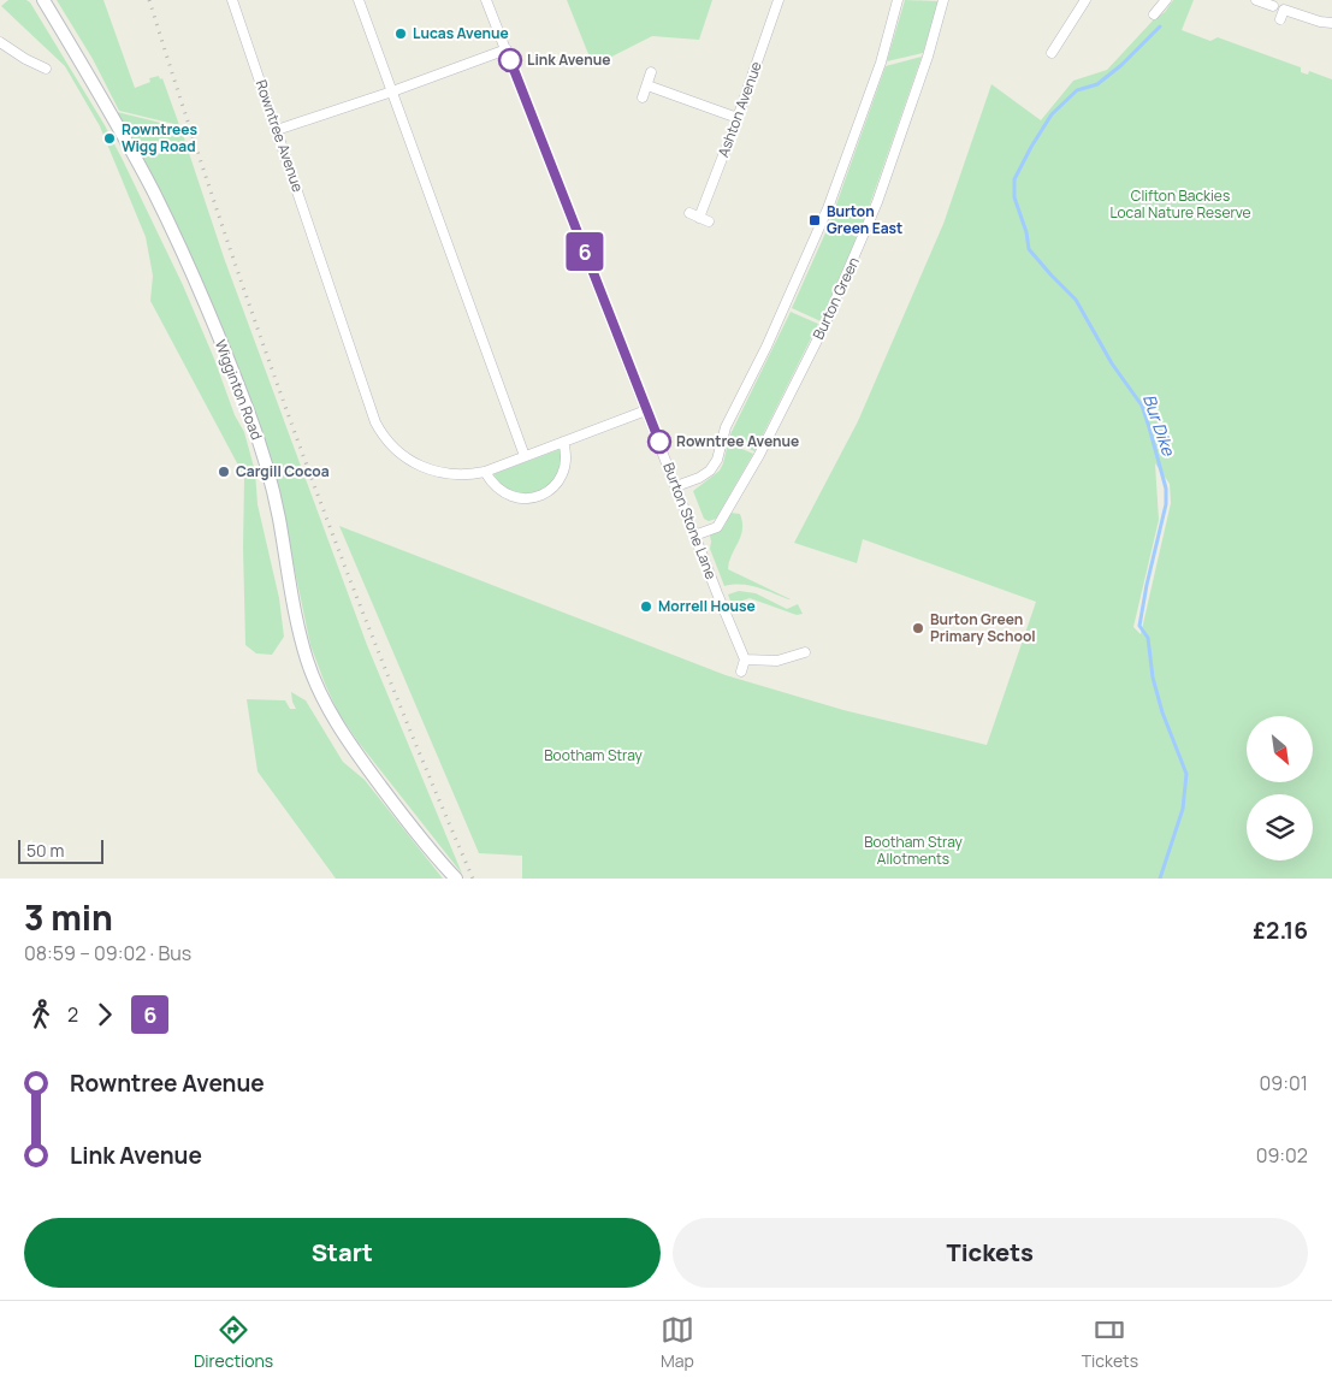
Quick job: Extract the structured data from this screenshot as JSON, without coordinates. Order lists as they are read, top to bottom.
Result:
{
  "streets": {
    "main road": ["Wigginton Road"],
    "street": [
      "Ashton Avenue",
      "Rowntree Avenue",
      "Burton Green",
      "Burton Stone Lane"
    ]
  },
  "crossings": [
    ["Rowntree Avenue", "Burton Stone Lane"],
    ["Burton Green", "Burton Stone Lane"]
  ],
  "water": ["Bur Dike"],
  "parks": ["Clifton Backies Local Nature Reserve", "Bootham Stray", "Bootham Stray Allotments"],
  "places": {
    "other": [
      "Lucas Avenue",
      "Link Avenue",
      "Rowntrees Wigg Road",
      "Rowntree Avenue",
      "Cargill Cocoa",
      "Morrell House",
      "Burton Green Primary School"
    ],
    "transit": ["Burton Green East"]
  },
  "lines": ["bus line 6"],
  "scale_bar": "50 m",
  "north": "bottom right",
  "page": {
    "on_map": "6",
    "scale": "50 m",
    "heading": ["3 min", "08:59 – 09:02 · Bus", "£2.16"],
    "legs": ["2", "6"],
    "list": [
      {
        "name": "Rowntree Avenue",
        "value": "09:01"
      },
      {
        "name": "Link Avenue",
        "value": "09:02"
      }
    ],
    "buttons": ["Start", "Tickets"],
    "tabs": ["Directions", "Map", "Tickets"]
  }
}
